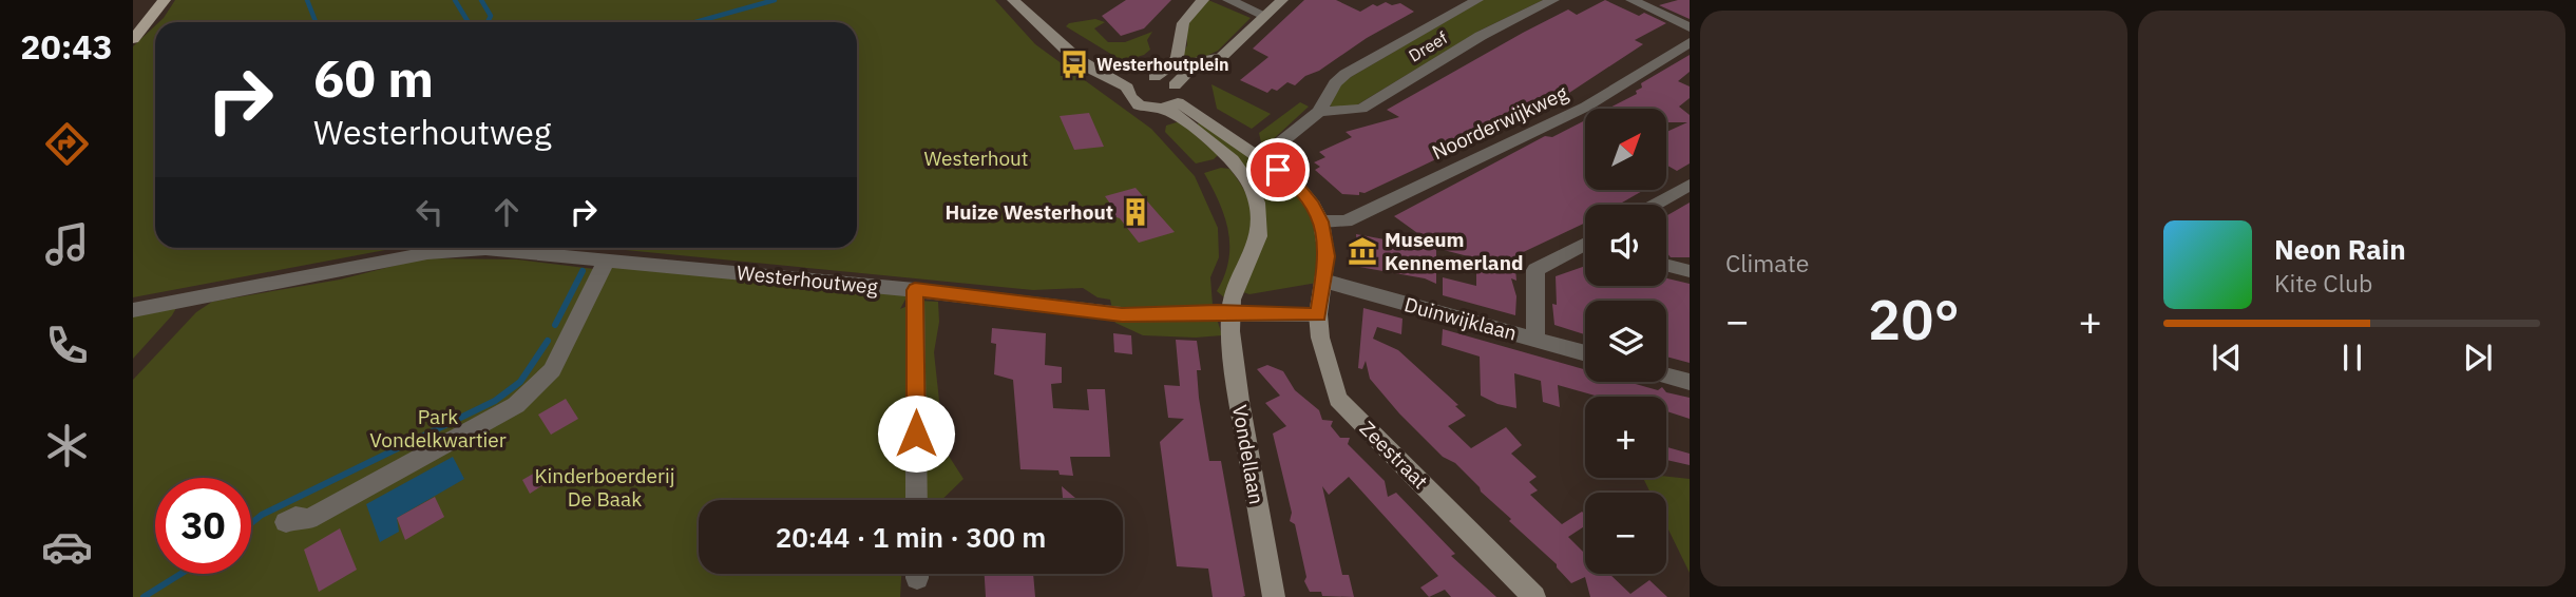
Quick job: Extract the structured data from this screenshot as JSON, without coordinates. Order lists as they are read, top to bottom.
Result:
{
  "streets": {
    "street": [
      "Dreef",
      "Noorderwijkweg",
      "Westerhoutweg",
      "Duinwijklaan",
      "Vondellaan",
      "Zeestraat"
    ]
  },
  "crossings": [
    ["Westerhoutweg", "Vondellaan"],
    ["Westerhoutweg", "Zeestraat"],
    ["Duinwijklaan", "Zeestraat"]
  ],
  "parks": ["Westerhout", "Park Vondelkwartier", "Kinderboerderij De Baak"],
  "places": {
    "bus stop": ["Westerhoutplein"],
    "building": ["Huize Westerhout"],
    "museum": ["Museum Kennemerland"]
  },
  "north": "top right",
  "page": {
    "tabs": "20:43",
    "tile": "Climate",
    "turn": ["60 m", "Westerhoutweg"],
    "map_buttons": ["+", "−"],
    "song": ["Neon Rain", "Kite Club"],
    "heat": ["−", "20°", "+"],
    "limit": "30",
    "trip": "20:44 · 1 min · 300 m"
  }
}
